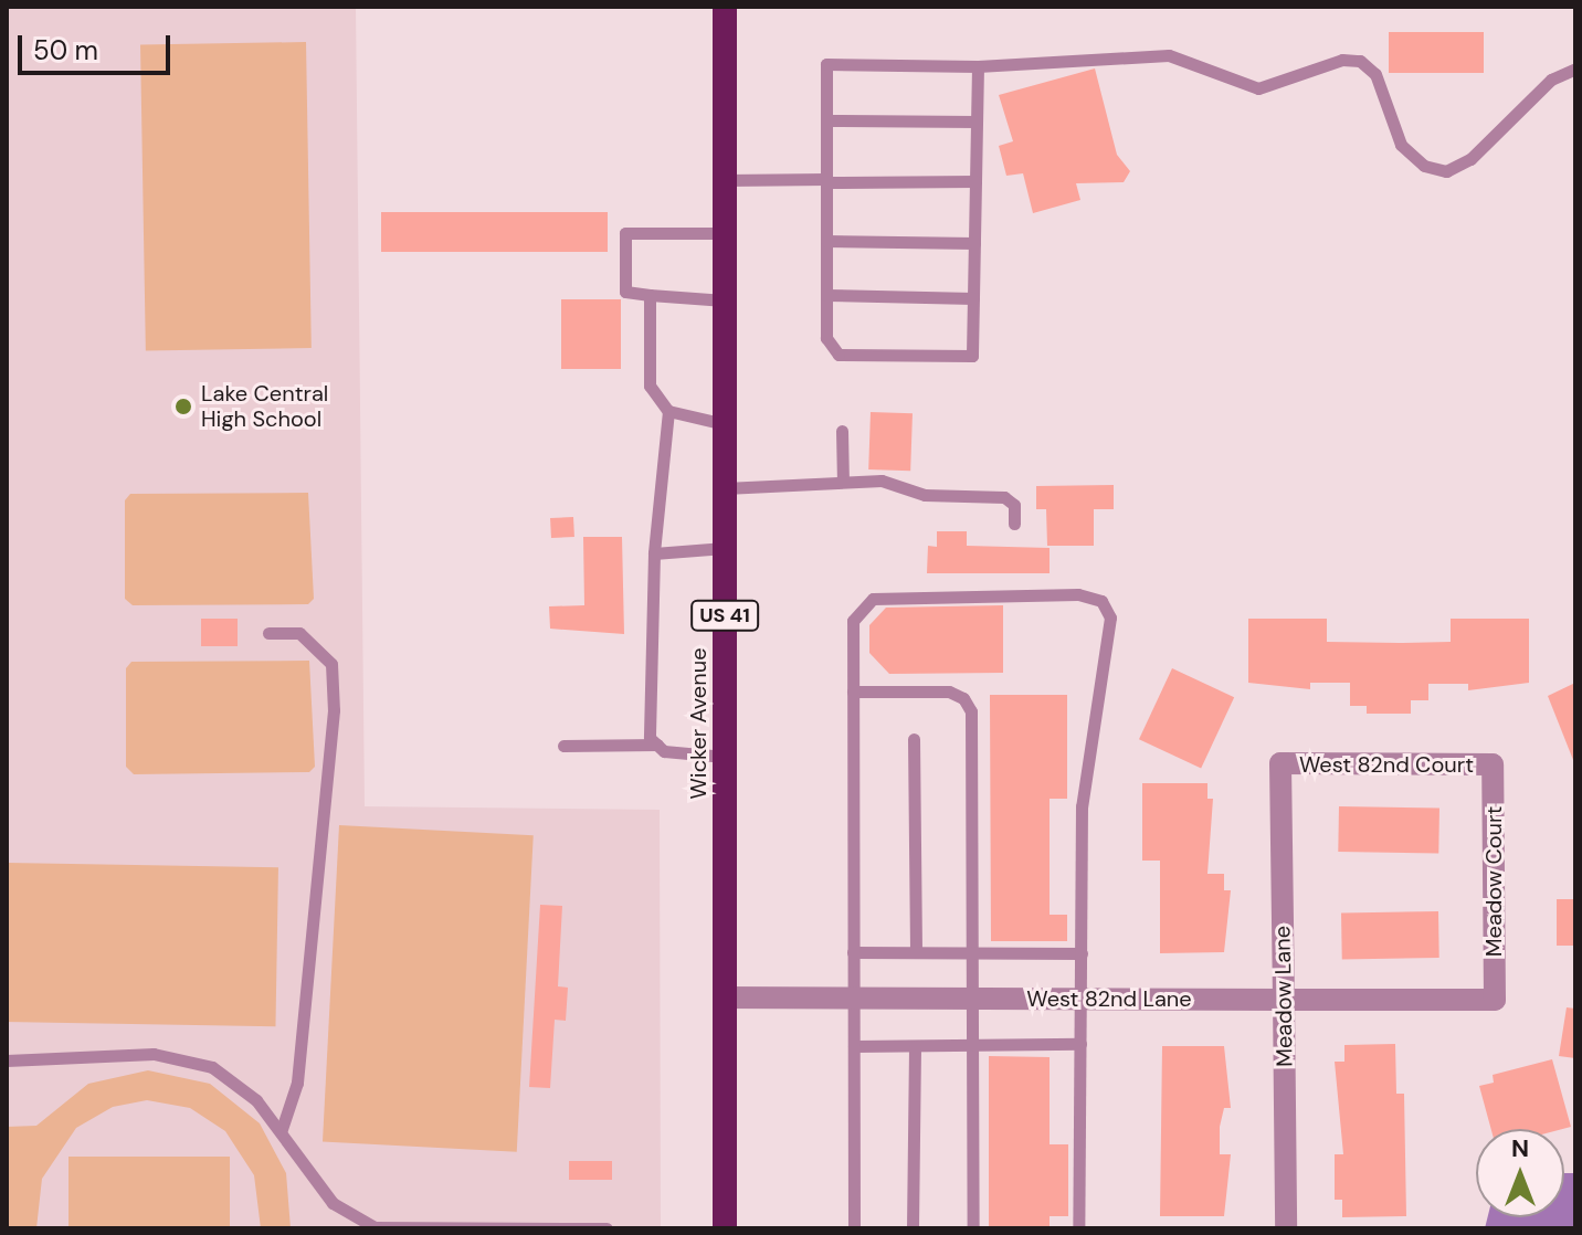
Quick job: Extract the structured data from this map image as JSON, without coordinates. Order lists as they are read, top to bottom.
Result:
{
  "streets": {
    "highway": ["US 41", "Wicker Avenue"],
    "street": [
      "West 82nd Court",
      "Meadow Court",
      "Meadow Lane",
      "West 82nd Lane"
    ]
  },
  "crossings": [
    ["Wicker Avenue", "West 82nd Lane"],
    ["West 82nd Court", "Meadow Court"],
    ["West 82nd Court", "Meadow Lane"],
    ["Meadow Court", "West 82nd Lane"],
    ["Meadow Lane", "West 82nd Lane"]
  ],
  "places": ["Lake Central High School"],
  "scale_bar": "50 m",
  "north": "top"
}
